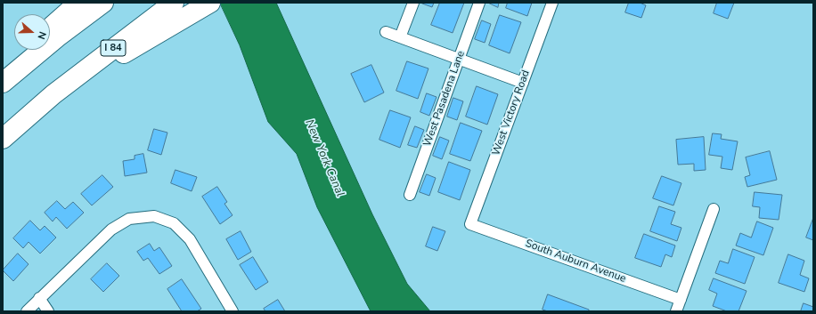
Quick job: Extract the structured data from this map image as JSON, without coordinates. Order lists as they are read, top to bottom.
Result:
{
  "streets": {
    "highway": ["I 84"],
    "street": ["West Pasadena Lane", "West Victory Road", "South Auburn Avenue"]
  },
  "crossings": [
    ["West Victory Road", "South Auburn Avenue"]
  ],
  "water": ["New York Canal"],
  "north": "right"
}
